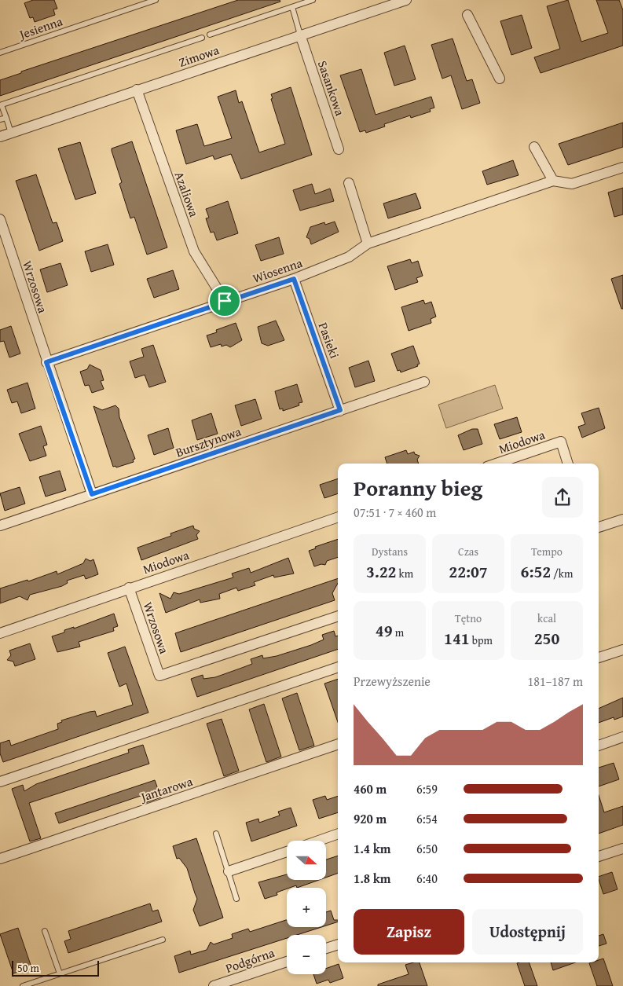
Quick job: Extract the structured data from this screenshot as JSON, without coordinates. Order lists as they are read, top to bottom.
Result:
{
  "streets": {
    "street": [
      "Zimowa",
      "Sasankowa",
      "Azaliowa",
      "Wiosenna",
      "Wrzosowa",
      "Pasieki",
      "Bursztynowa",
      "Miodowa",
      "Jantarowa",
      "Podgórna"
    ],
    "lane": ["Jesienna"]
  },
  "crossings": [
    ["Zimowa", "Sasankowa"],
    ["Zimowa", "Azaliowa"],
    ["Azaliowa", "Wiosenna"],
    ["Wiosenna", "Wrzosowa"],
    ["Wiosenna", "Pasieki"],
    ["Wrzosowa", "Miodowa"],
    ["Pasieki", "Bursztynowa"]
  ],
  "scale_bar": "50 m",
  "north": "right",
  "page": {
    "heading": ["Poranny bieg", "07:51 · 7 × 460 m"],
    "stats": [
      ["Dystans", "3.22 km"],
      ["Czas", "22:07"],
      ["Tempo", "6:52 /km"],
      ["49 m"],
      ["Tętno", "141 bpm"],
      ["kcal", "250"]
    ],
    "chart": ["Przewyższenie", "181–187 m"],
    "list": [
      {
        "name": "460 m",
        "note": "6:59"
      },
      {
        "name": "920 m",
        "note": "6:54"
      },
      {
        "name": "1.4 km",
        "note": "6:50"
      },
      {
        "name": "1.8 km",
        "note": "6:40"
      }
    ],
    "map_buttons": ["+", "−"],
    "buttons": ["Zapisz", "Udostępnij"],
    "scale": "50 m"
  }
}
